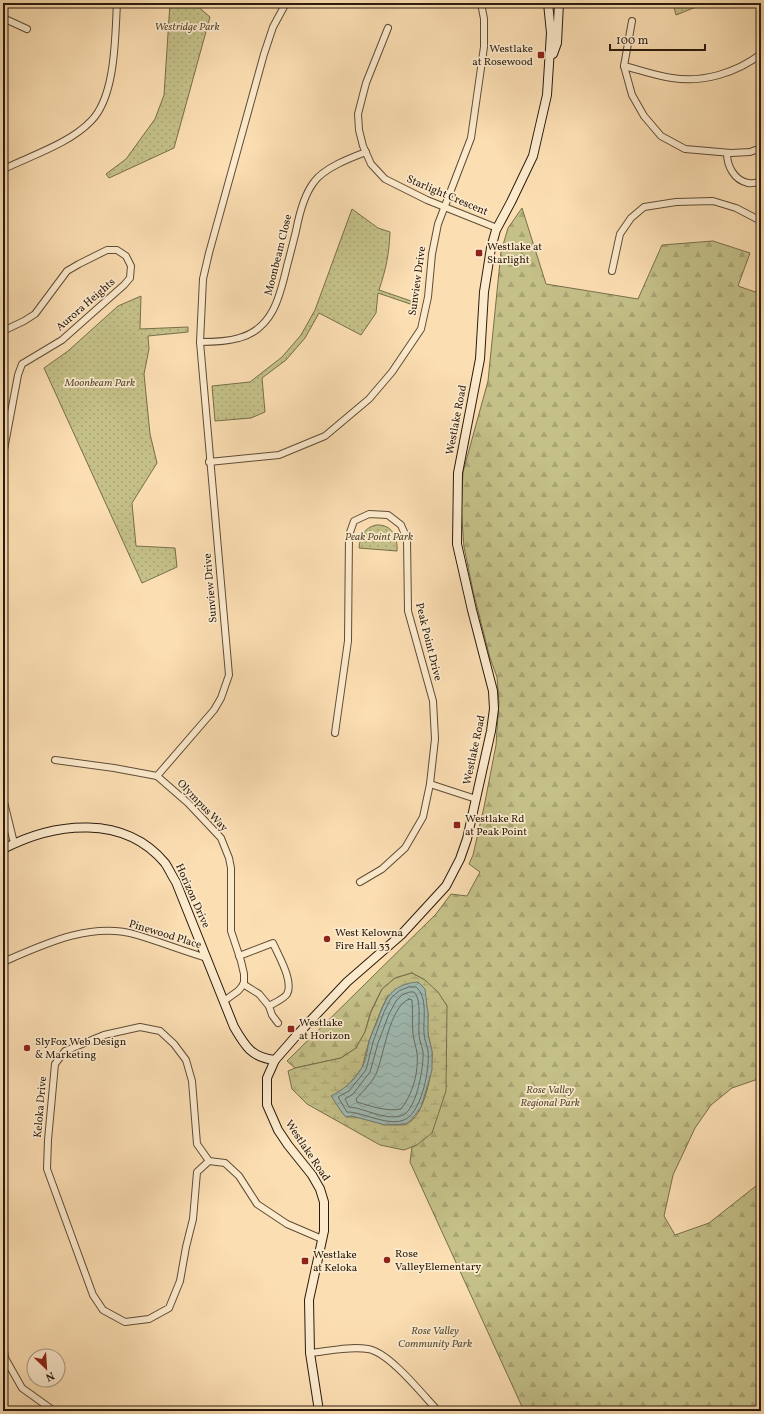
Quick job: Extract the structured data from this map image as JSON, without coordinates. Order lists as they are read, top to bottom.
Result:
{
  "streets": {
    "street": [
      "Starlight Crescent",
      "Moonbeam Close",
      "Sunview Drive",
      "Aurora Heights",
      "Westlake Road",
      "Peak Point Drive",
      "Olympus Way",
      "Horizon Drive",
      "Pinewood Place",
      "Keloka Drive"
    ]
  },
  "crossings": [
    ["Starlight Crescent", "Moonbeam Close"],
    ["Starlight Crescent", "Sunview Drive"],
    ["Starlight Crescent", "Westlake Road"],
    ["Moonbeam Close", "Sunview Drive"],
    ["Sunview Drive", "Olympus Way"],
    ["Westlake Road", "Horizon Drive"],
    ["Horizon Drive", "Pinewood Place"]
  ],
  "parks": [
    "Westridge Park",
    "Moonbeam Park",
    "Peak Point Park",
    "Rose Valley Regional Park",
    "Rose Valley Community Park"
  ],
  "places": {
    "transit": [
      "Westlake at Rosewood",
      "Westlake at Starlight",
      "Westlake Rd at Peak Point",
      "Westlake at Horizon",
      "Westlake at Keloka"
    ],
    "other": ["West Kelowna Fire Hall 33", "SlyFox Web Design & Marketing", "Rose ValleyElementary"]
  },
  "scale_bar": "100 m",
  "north": "bottom right"
}
